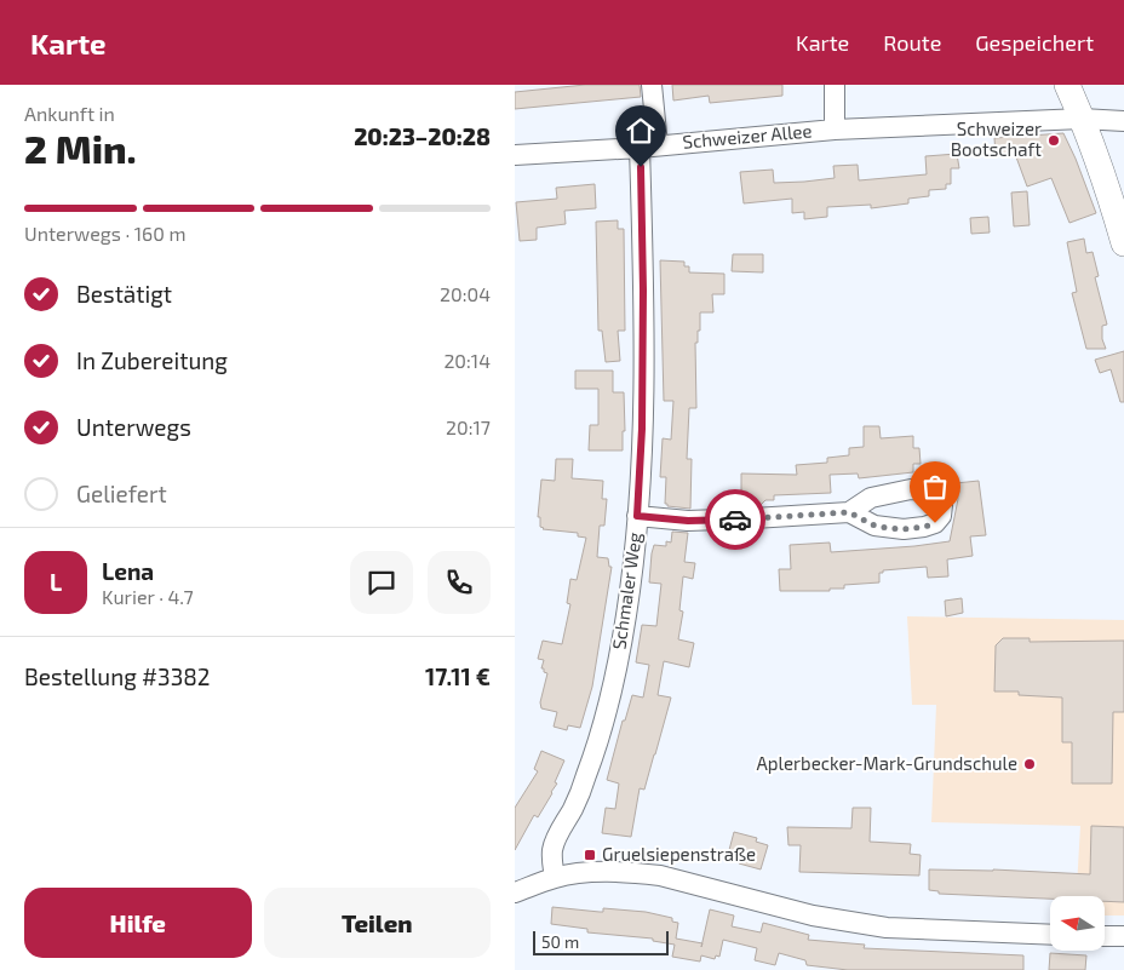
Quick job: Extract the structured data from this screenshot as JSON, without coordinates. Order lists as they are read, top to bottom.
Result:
{
  "streets": {
    "street": ["Schweizer Allee", "Schmaler Weg"]
  },
  "crossings": [
    ["Schweizer Allee", "Schmaler Weg"]
  ],
  "places": {
    "other": ["Schweizer Bootschaft", "Aplerbecker-Mark-Grundschule"],
    "transit": ["Gruelsiepenstraße"]
  },
  "scale_bar": "50 m",
  "north": "left",
  "page": {
    "header": "Karte",
    "nav": ["Karte", "Route", "Gespeichert"],
    "heading": ["2 Min.", "Ankunft in", "20:23–20:28"],
    "panel": [
      "Lena",
      "Kurier · 4.7",
      "Bestellung #3382",
      "17.11 €"
    ],
    "bar": "Unterwegs · 160 m",
    "list": [
      ["Bestätigt", "20:04"],
      ["In Zubereitung", "20:14"],
      ["Unterwegs", "20:17"],
      "Geliefert"
    ],
    "round": "L",
    "buttons": ["Hilfe", "Teilen"],
    "scale": "50 m"
  }
}
